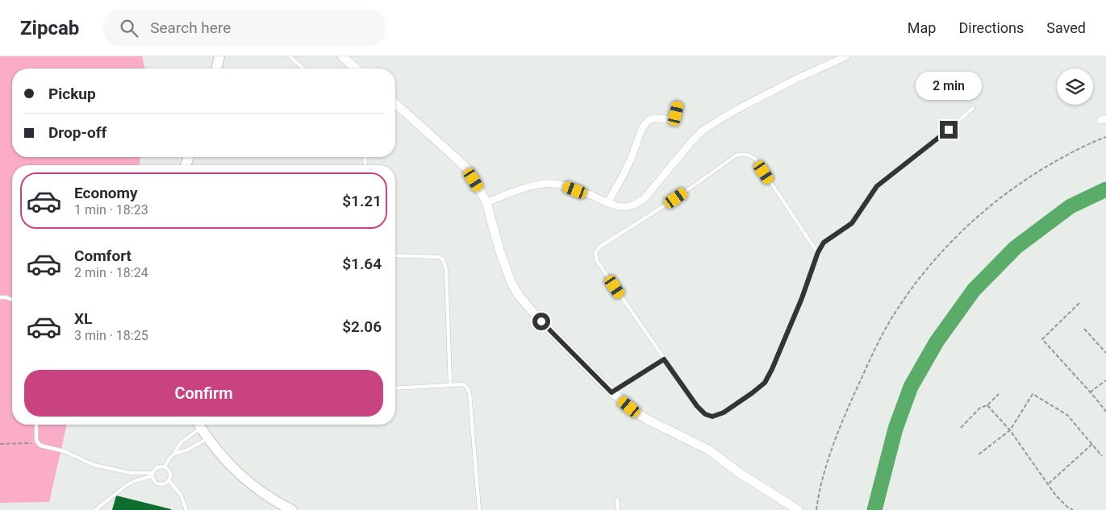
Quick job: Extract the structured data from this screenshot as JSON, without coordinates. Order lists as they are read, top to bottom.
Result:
{
  "page": {
    "header": "Zipcab",
    "search": "Search here",
    "nav": ["Map", "Directions", "Saved"],
    "banner": ["Pickup", "Drop-off"],
    "bubble": "2 min",
    "list": [
      {
        "name": "Economy",
        "note": "1 min · 18:23",
        "value": "$1.21"
      },
      {
        "name": "Comfort",
        "note": "2 min · 18:24",
        "value": "$1.64"
      },
      {
        "name": "XL",
        "note": "3 min · 18:25",
        "value": "$2.06"
      }
    ],
    "buttons": "Confirm"
  }
}
